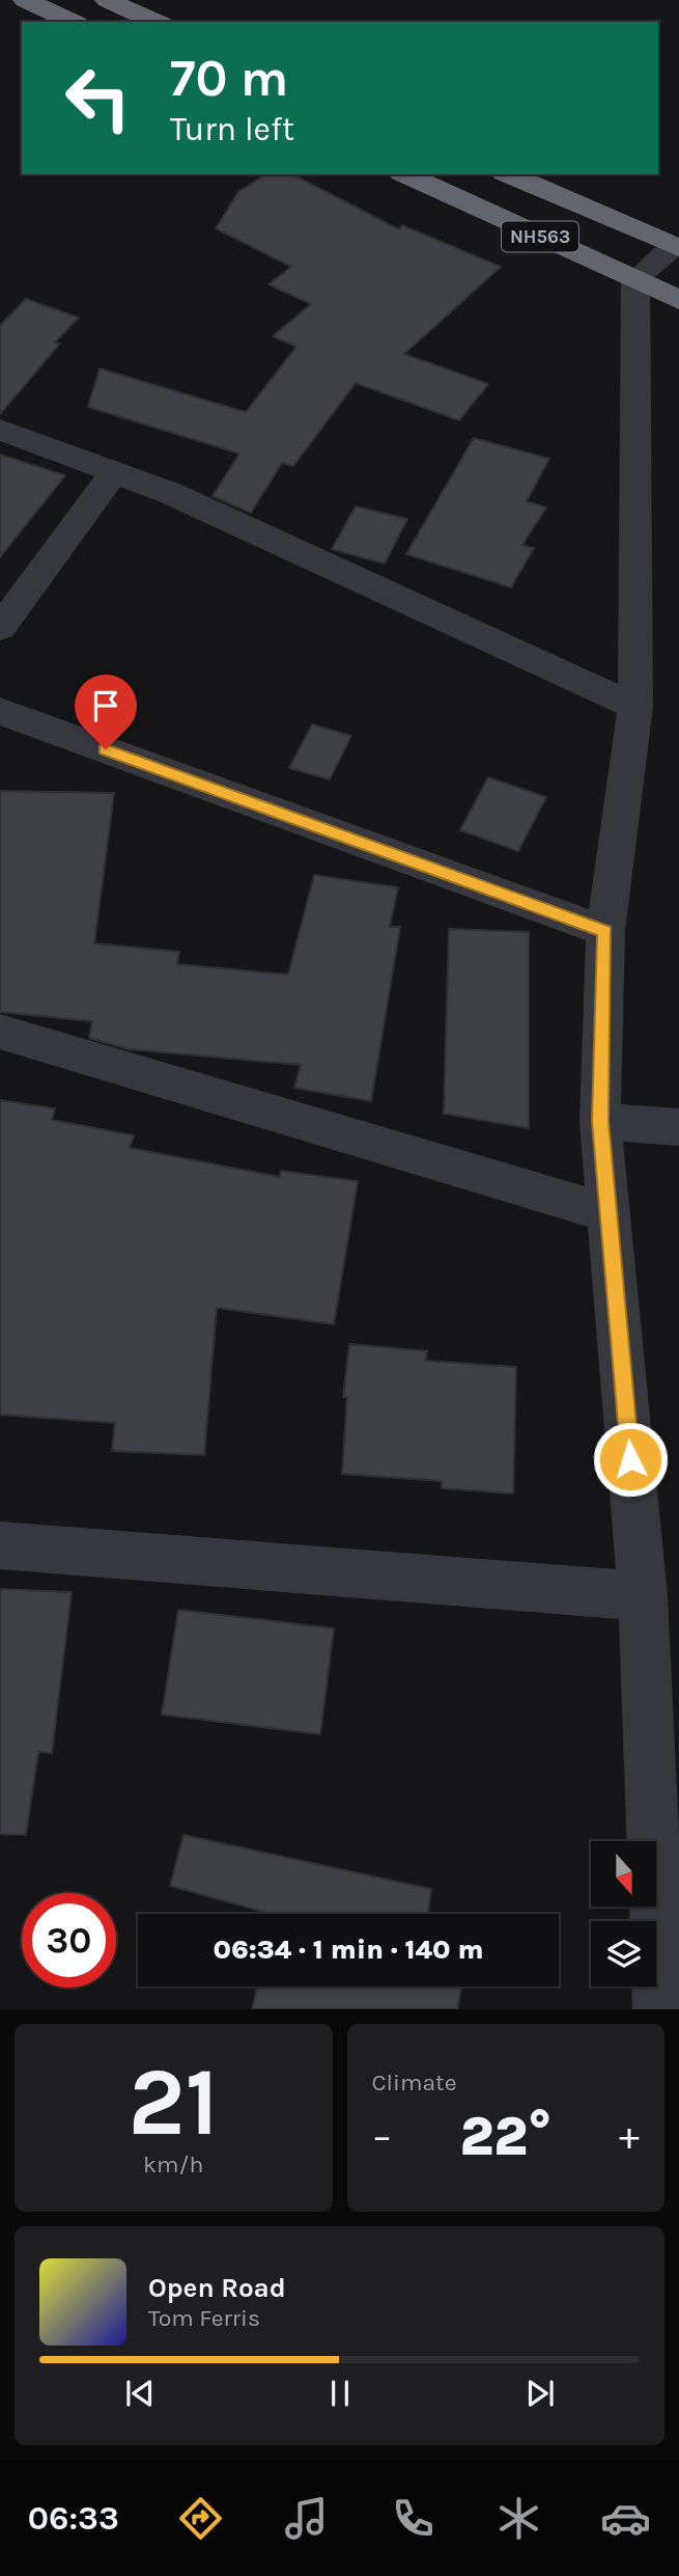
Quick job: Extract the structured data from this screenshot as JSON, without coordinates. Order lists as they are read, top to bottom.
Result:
{
  "streets": {
    "highway": ["NH563"]
  },
  "north": "bottom",
  "page": {
    "turn": ["70 m", "Turn left"],
    "limit": "30",
    "trip": "06:34 · 1 min · 140 m",
    "tile": [
      ["21", "km/h"],
      "Climate"
    ],
    "heat": ["−", "22°", "+"],
    "song": ["Open Road", "Tom Ferris"],
    "tabs": "06:33"
  }
}
